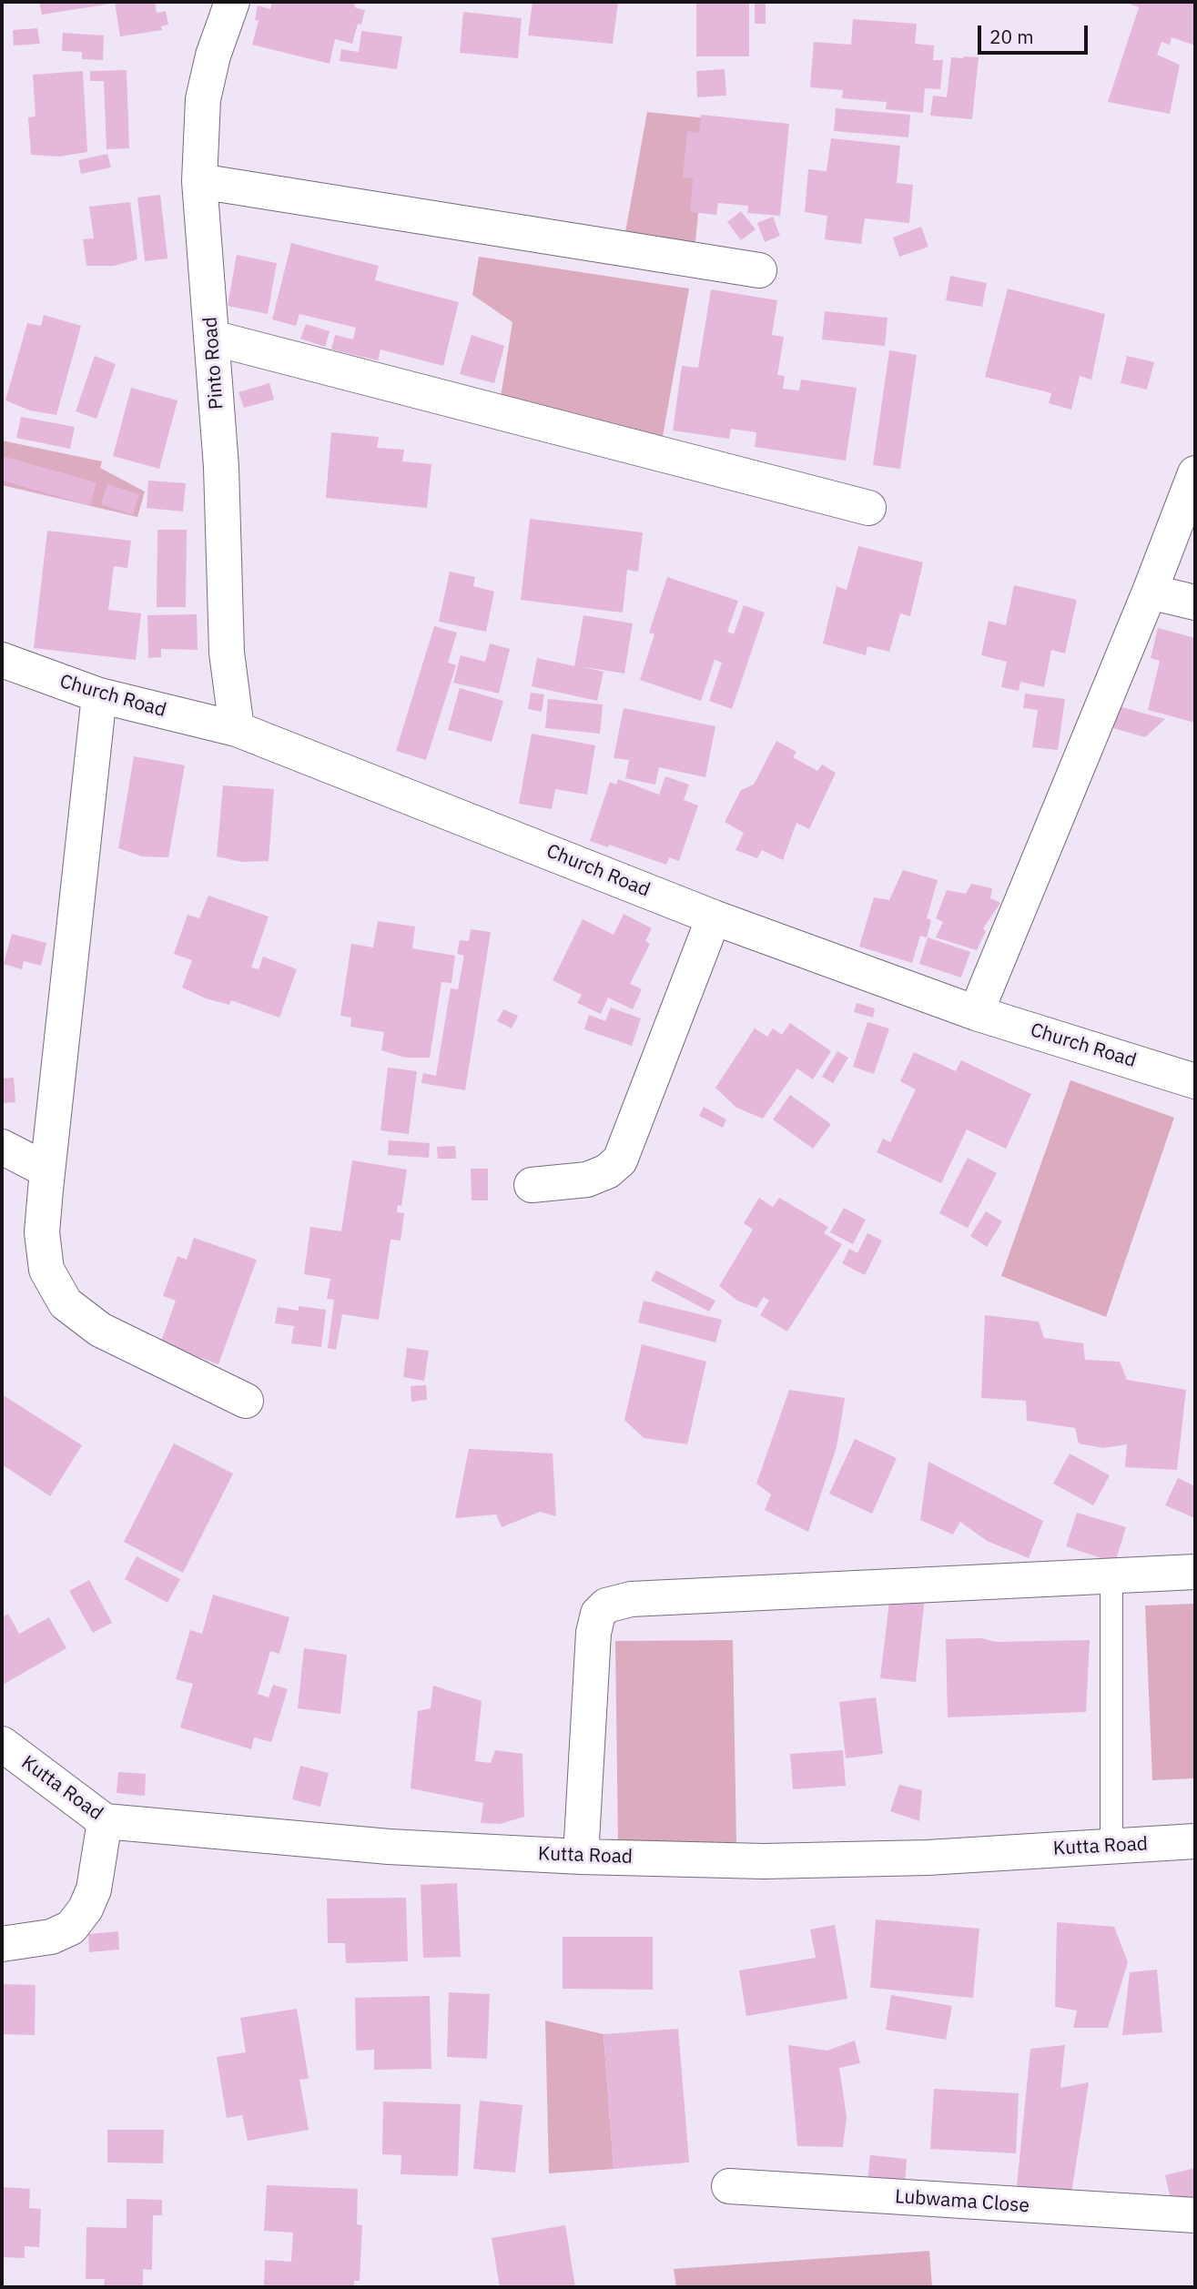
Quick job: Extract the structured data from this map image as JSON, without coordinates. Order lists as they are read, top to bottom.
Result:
{
  "streets": {
    "street": [
      "Pinto Road",
      "Church Road",
      "Kutta Road",
      "Lubwama Close"
    ]
  },
  "crossings": [
    ["Pinto Road", "Church Road"]
  ],
  "scale_bar": "20 m"
}
